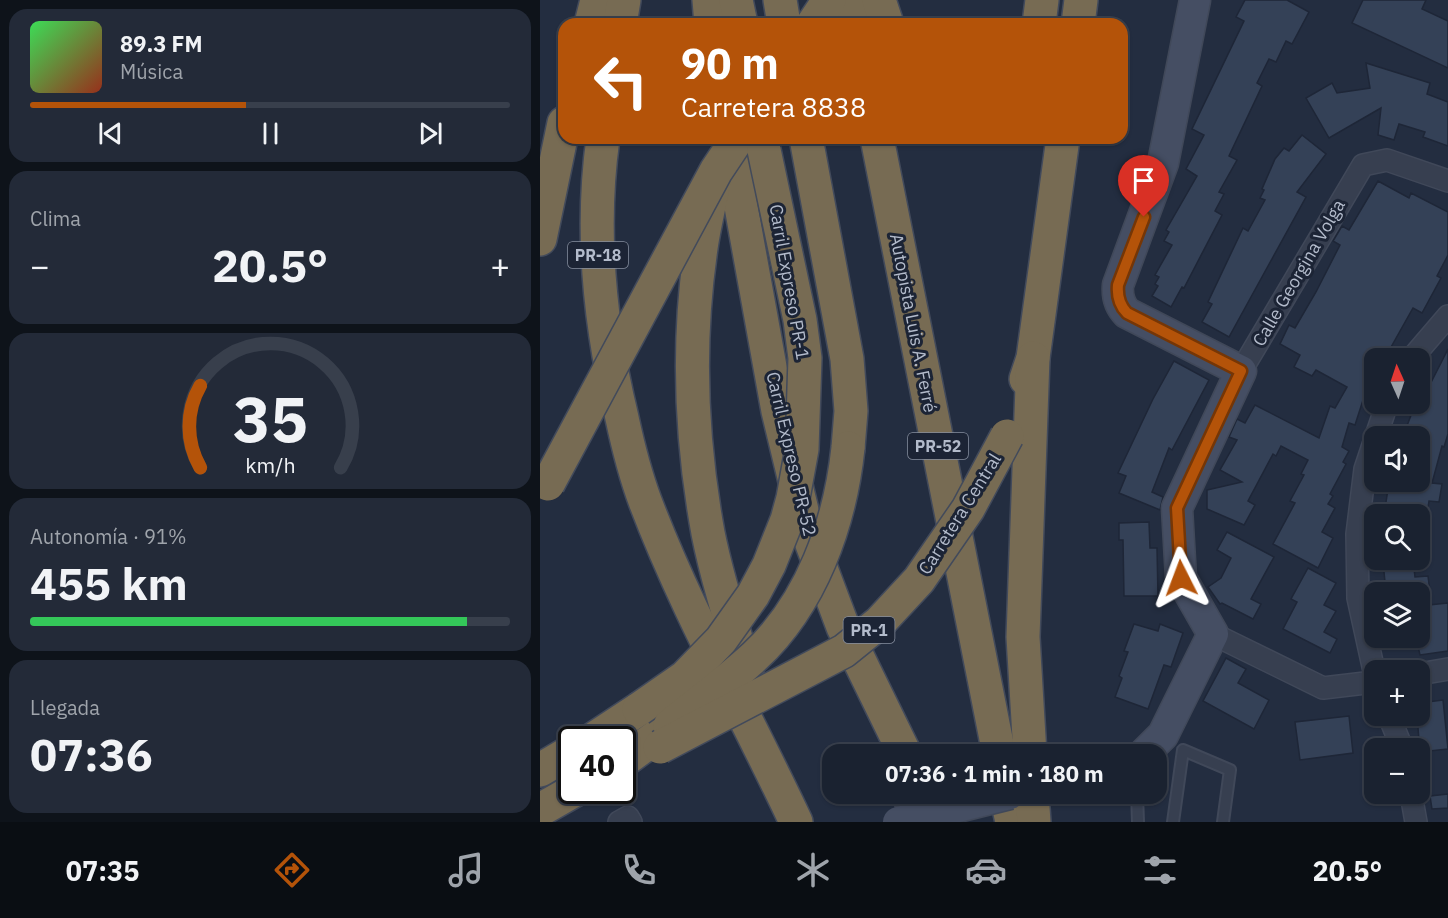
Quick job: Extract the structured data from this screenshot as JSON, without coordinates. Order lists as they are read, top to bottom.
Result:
{
  "streets": {
    "highway": [
      "PR-18",
      "Carril Expreso PR-1",
      "Autopista Luis A. Ferré",
      "PR-52",
      "Carril Expreso PR-52",
      "Carretera Central",
      "PR-1"
    ],
    "street": ["Calle Georgina Volga"]
  },
  "north": "top",
  "page": {
    "turn": ["90 m", "Carretera 8838"],
    "song": ["89.3 FM", "Música"],
    "tile": [
      "Clima",
      ["Autonomía · 91%", "455 km"],
      ["Llegada", "07:36"]
    ],
    "heat": ["−", "20.5°", "+"],
    "map_buttons": ["+", "−"],
    "limit": "40",
    "trip": "07:36 · 1 min · 180 m",
    "tabs": ["07:35", "20.5°"],
    "gauge": ["35", "km/h"]
  }
}
